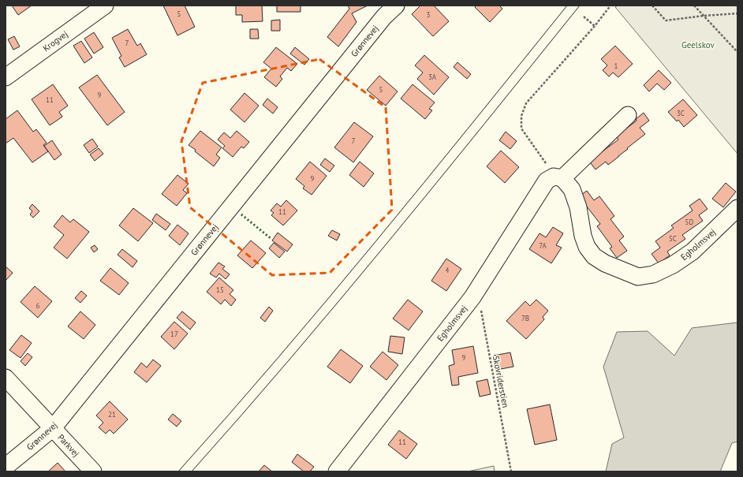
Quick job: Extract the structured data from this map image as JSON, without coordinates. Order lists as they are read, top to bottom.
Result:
{
  "streets": {
    "street": [
      "Krogvej",
      "Grønnevej",
      "Egholmsvej",
      "Parkvej"
    ],
    "path": ["Skovriderstien"]
  },
  "crossings": [
    ["Grønnevej", "Parkvej"],
    ["Egholmsvej", "Skovriderstien"]
  ],
  "parks": ["Geelskov"],
  "house_numbers": [
    "5",
    "3",
    "7",
    "1",
    "3A",
    "5",
    "9",
    "11",
    "3C",
    "7",
    "9",
    "11",
    "5D",
    "5C",
    "7A",
    "4",
    "15",
    "6",
    "7B",
    "17",
    "9",
    "21",
    "11"
  ]
}
